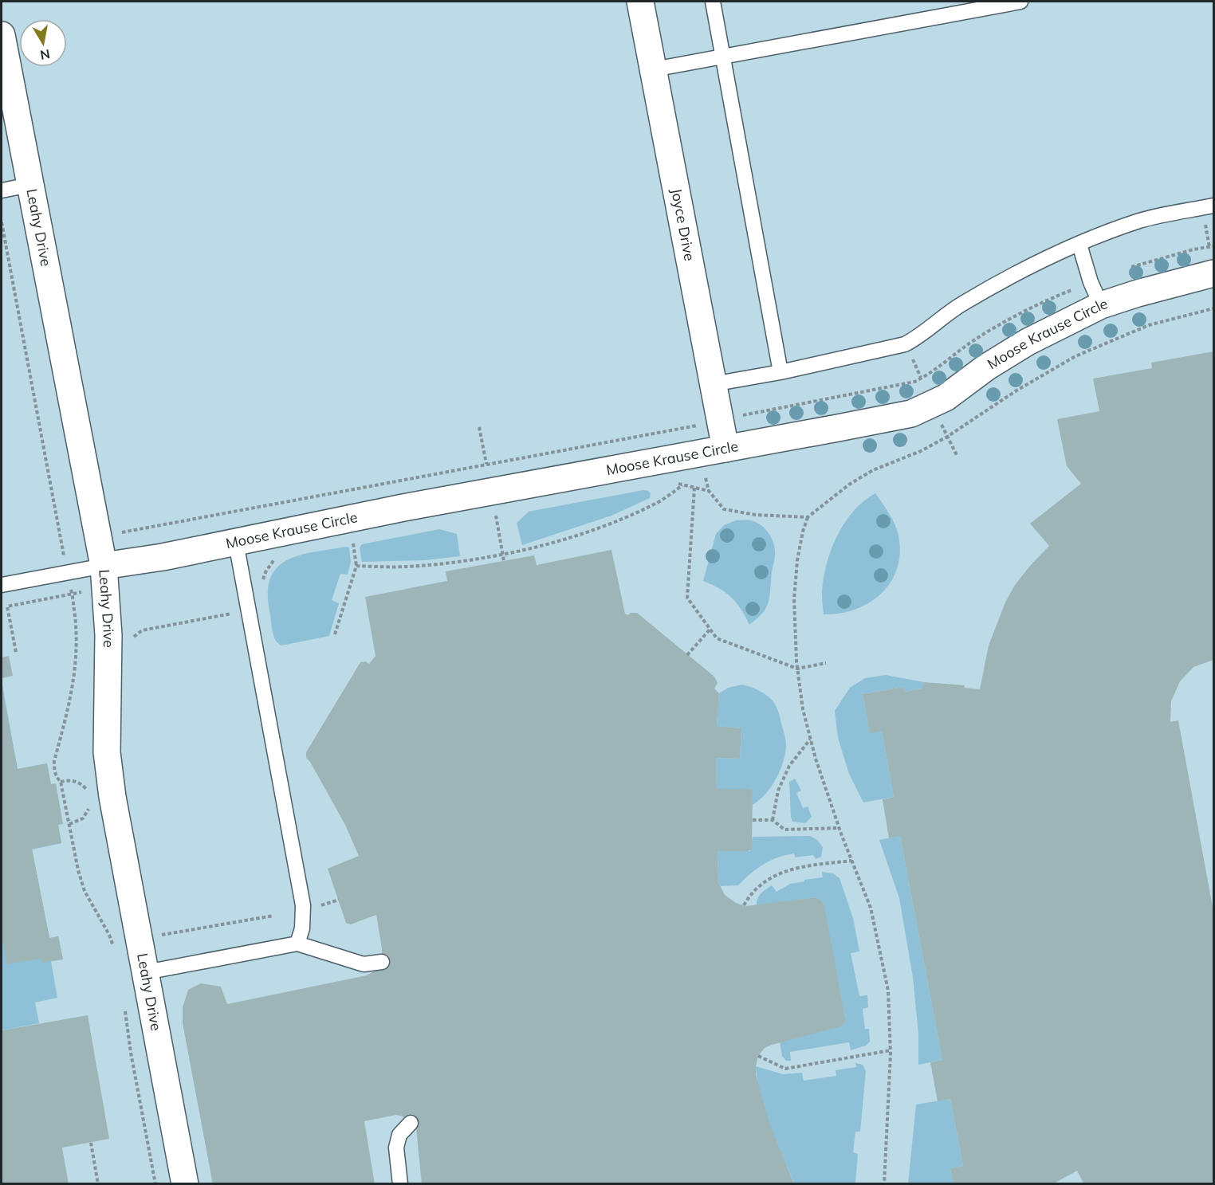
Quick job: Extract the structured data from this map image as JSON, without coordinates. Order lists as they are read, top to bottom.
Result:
{
  "streets": {
    "street": ["Joyce Drive", "Leahy Drive", "Moose Krause Circle"]
  },
  "crossings": [
    ["Joyce Drive", "Moose Krause Circle"],
    ["Leahy Drive", "Moose Krause Circle"]
  ],
  "north": "bottom"
}
